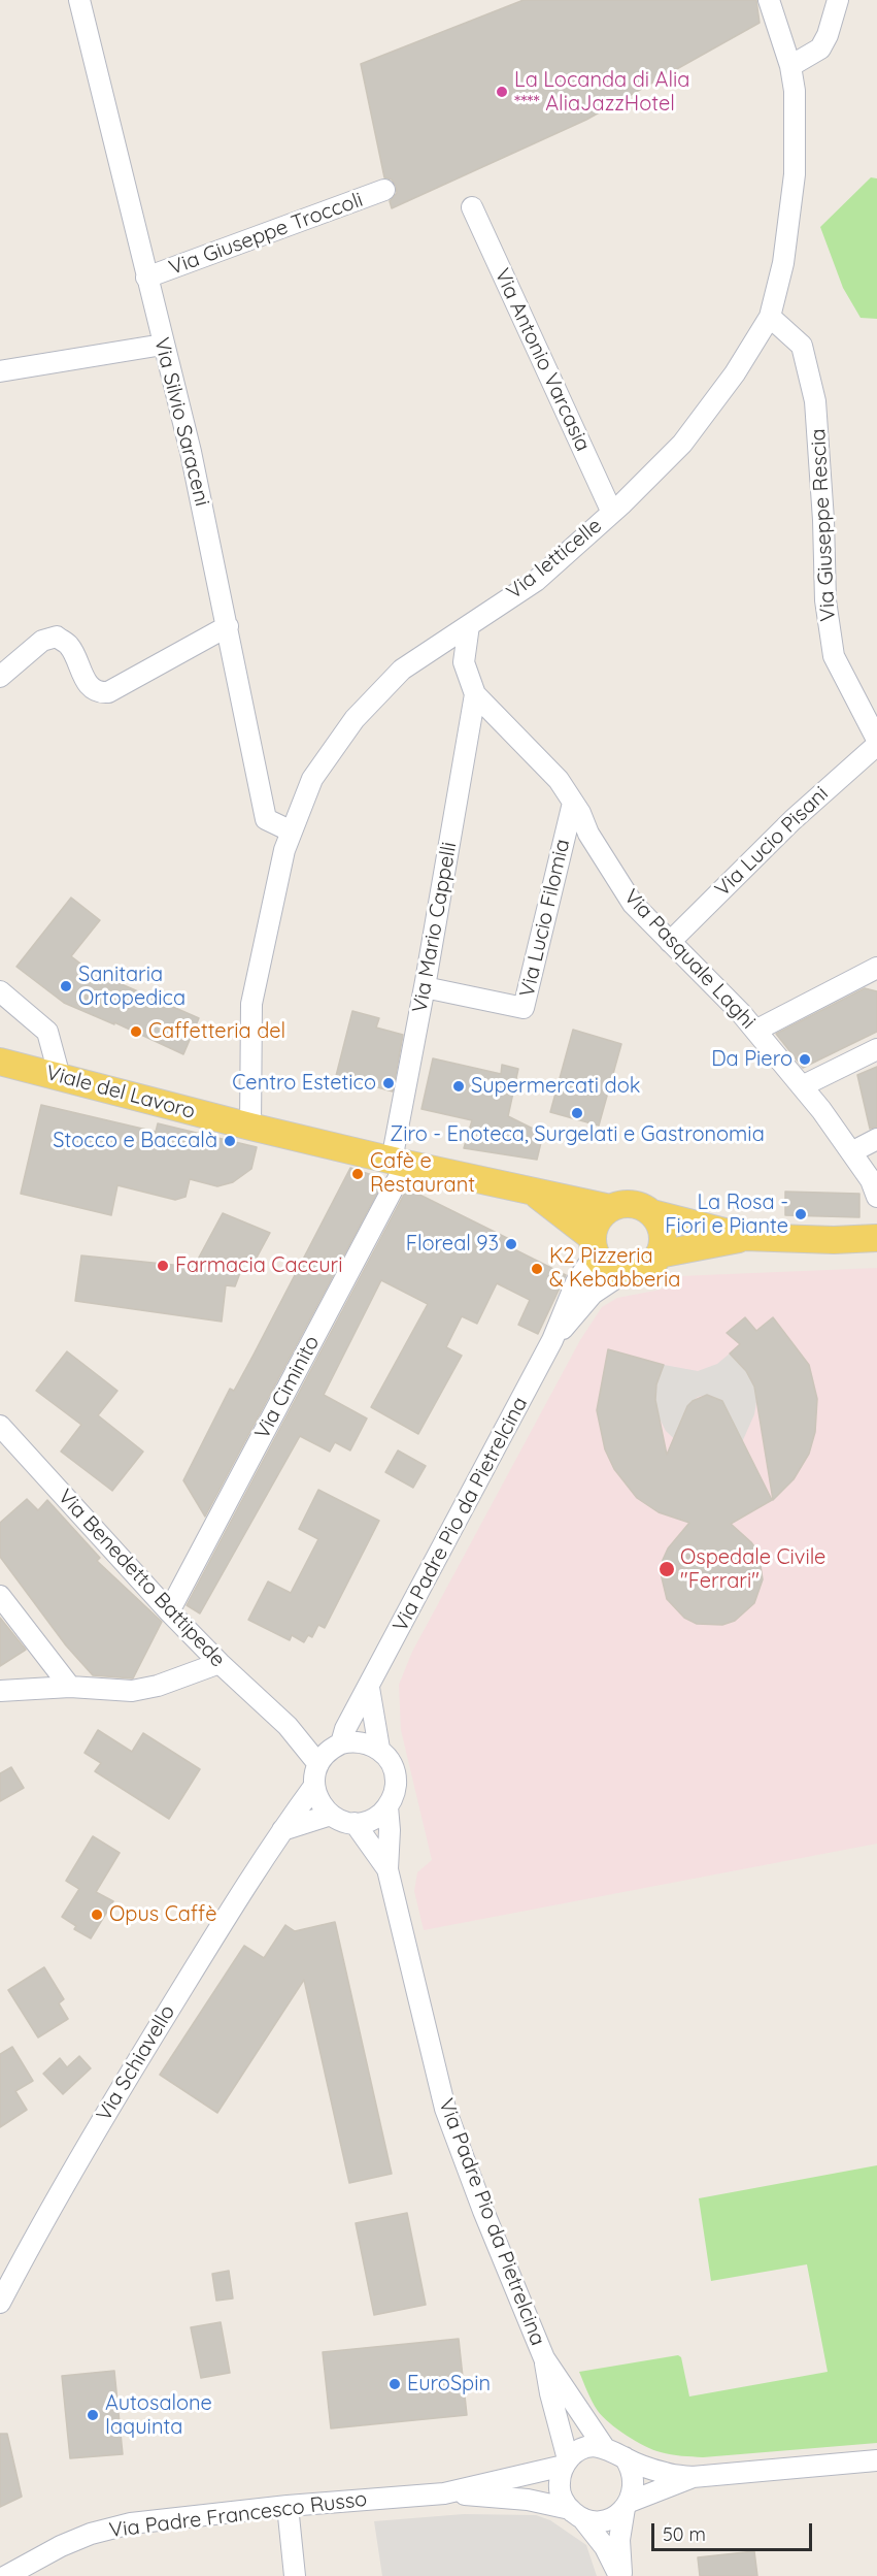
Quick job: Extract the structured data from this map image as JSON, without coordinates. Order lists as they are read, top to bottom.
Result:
{
  "streets": {
    "main road": ["Viale del Lavoro"],
    "street": [
      "Via Giuseppe Troccoli",
      "Via Antonio Varcasia",
      "Via Silvio Saraceni",
      "Via Giuseppe Rescia",
      "Via Ietticelle",
      "Via Lucio Pisani",
      "Via Lucio Filomia",
      "Via Mario Cappelli",
      "Via Pasquale Laghi",
      "Via Ciminito",
      "Via Padre Pio da Pietrelcina",
      "Via Benedetto Battipede",
      "Via Schiavello",
      "Via Padre Francesco Russo"
    ]
  },
  "crossings": [
    ["Via Giuseppe Troccoli", "Via Silvio Saraceni"],
    ["Via Antonio Varcasia", "Via Ietticelle"],
    ["Via Silvio Saraceni", "Via Ietticelle"],
    ["Via Giuseppe Rescia", "Via Ietticelle"],
    ["Via Ietticelle", "Via Pasquale Laghi"],
    ["Via Ietticelle", "Viale del Lavoro"],
    ["Via Lucio Pisani", "Via Pasquale Laghi"],
    ["Via Lucio Filomia", "Via Mario Cappelli"],
    ["Via Lucio Filomia", "Via Pasquale Laghi"],
    ["Via Mario Cappelli", "Via Pasquale Laghi"],
    ["Via Mario Cappelli", "Viale del Lavoro"],
    ["Via Mario Cappelli", "Via Ciminito"],
    ["Viale del Lavoro", "Via Ciminito"],
    ["Viale del Lavoro", "Via Padre Pio da Pietrelcina"],
    ["Via Ciminito", "Via Benedetto Battipede"],
    ["Via Padre Pio da Pietrelcina", "Via Schiavello"],
    ["Via Padre Pio da Pietrelcina", "Via Padre Francesco Russo"]
  ],
  "places": [
    "La Locanda di Alia **** AliaJazzHotel",
    "Sanitaria Ortopedica",
    "Caffetteria del",
    "Da Piero",
    "Centro Estetico",
    "Supermercati dok",
    "Ziro - Enoteca, Surgelati e Gastronomia",
    "Stocco e Baccalà",
    "Cafè e Restaurant",
    "La Rosa - Fiori e Piante",
    "Floreal 93",
    "Farmacia Caccuri",
    "K2 Pizzeria & Kebabberia",
    "Ospedale Civile \"Ferrari\"",
    "Opus Caffè",
    "EuroSpin",
    "Autosalone Iaquinta"
  ],
  "scale_bar": "50 m"
}
